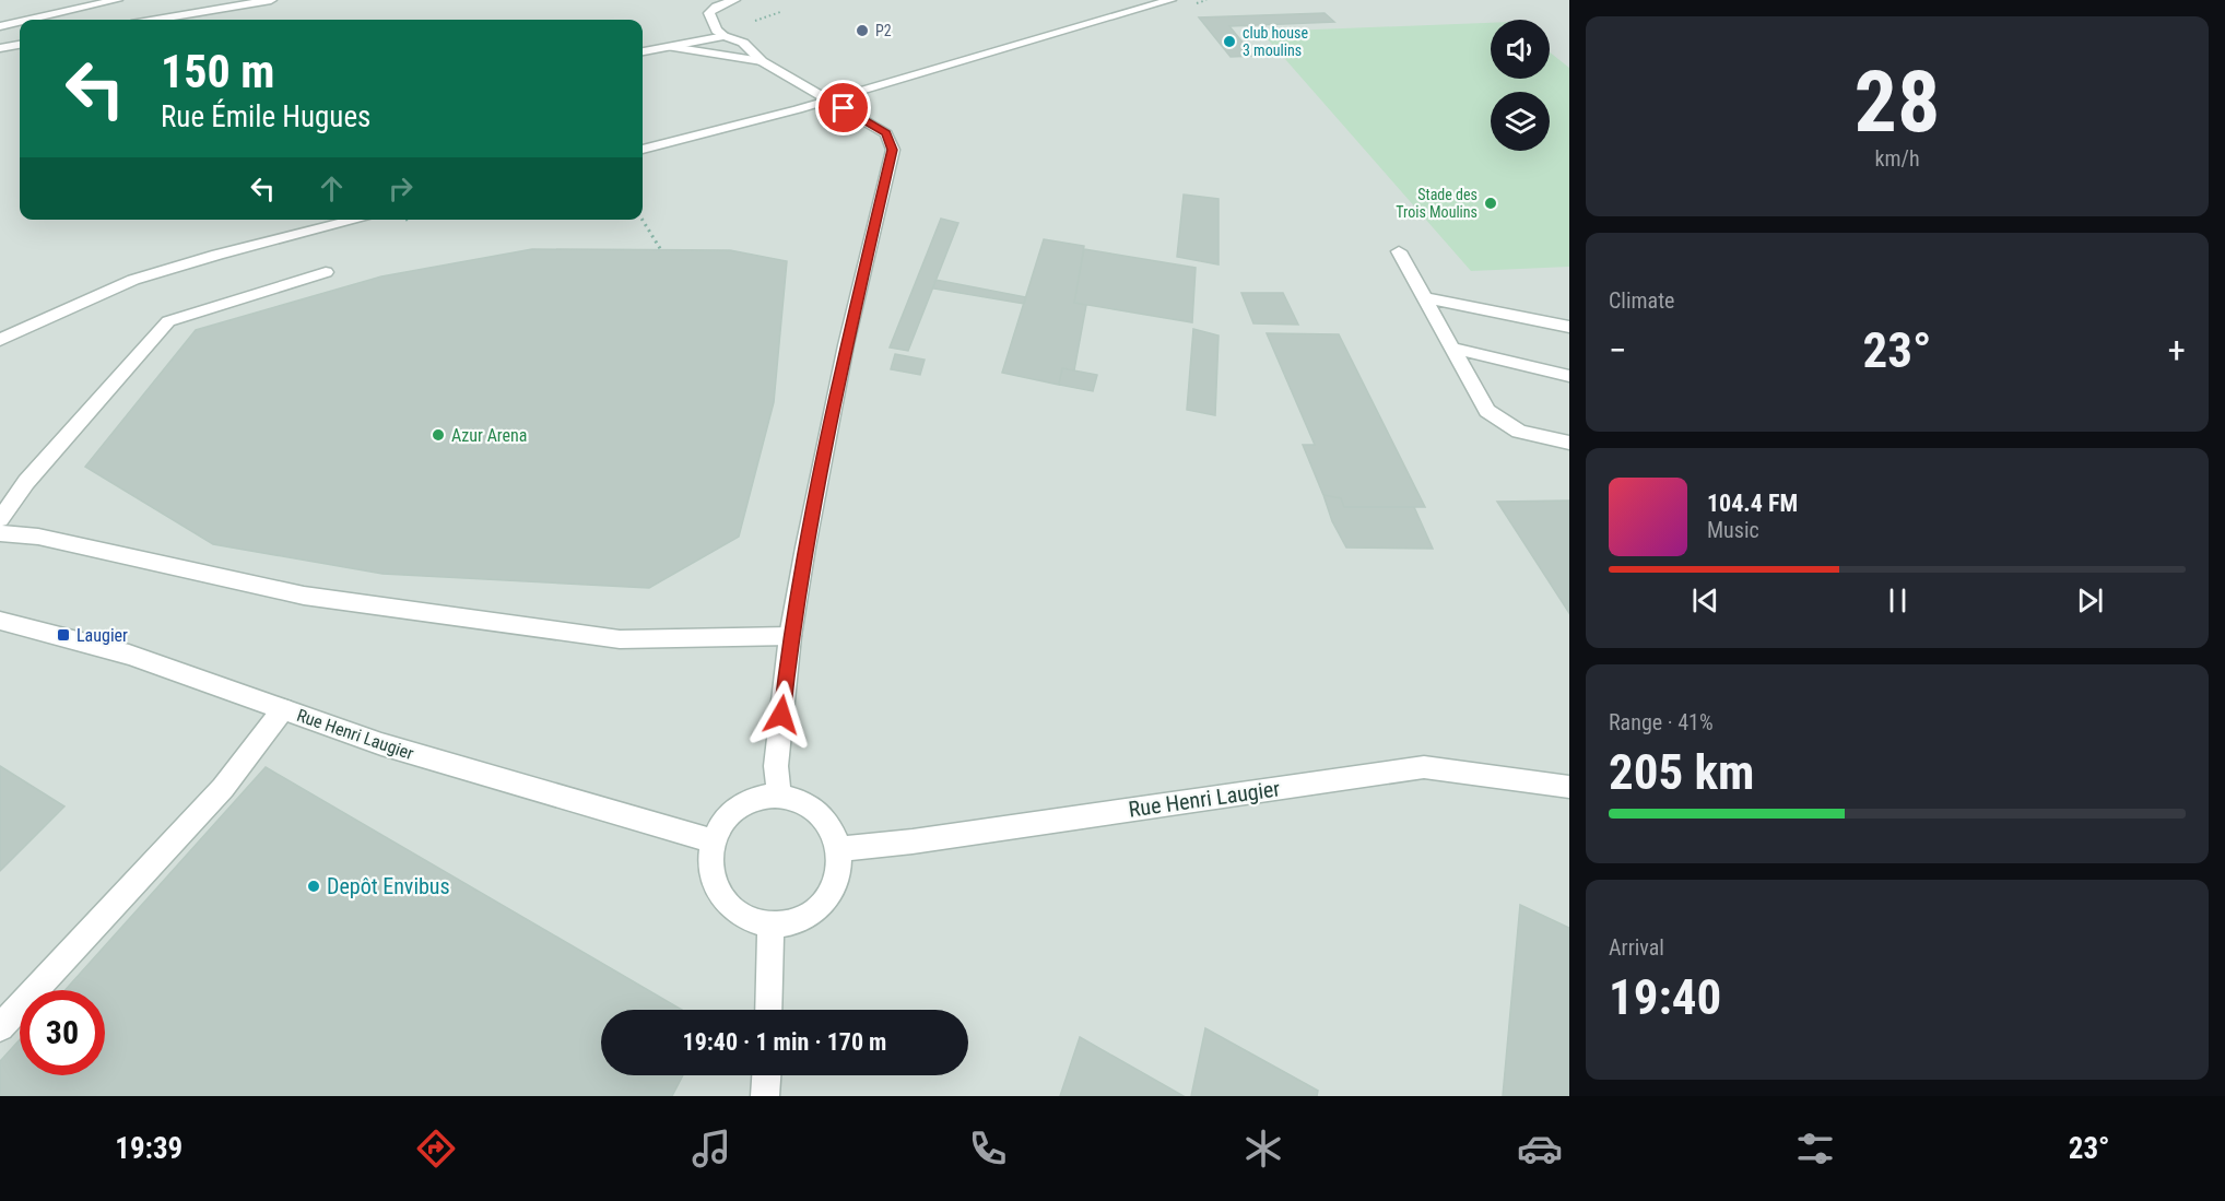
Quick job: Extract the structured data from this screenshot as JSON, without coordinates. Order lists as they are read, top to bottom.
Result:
{
  "streets": {
    "street": ["Rue Henri Laugier"]
  },
  "places": {
    "other": [
      "P2",
      "club house 3 moulins",
      "Stade des Trois Moulins",
      "Azur Arena",
      "Depôt Envibus"
    ],
    "transit": ["Laugier"]
  },
  "page": {
    "tile": [
      ["28", "km/h"],
      "Climate",
      ["Range · 41%", "205 km"],
      ["Arrival", "19:40"]
    ],
    "turn": ["150 m", "Rue Émile Hugues"],
    "heat": ["−", "23°", "+"],
    "song": ["104.4 FM", "Music"],
    "limit": "30",
    "trip": "19:40 · 1 min · 170 m",
    "tabs": ["19:39", "23°"]
  }
}
